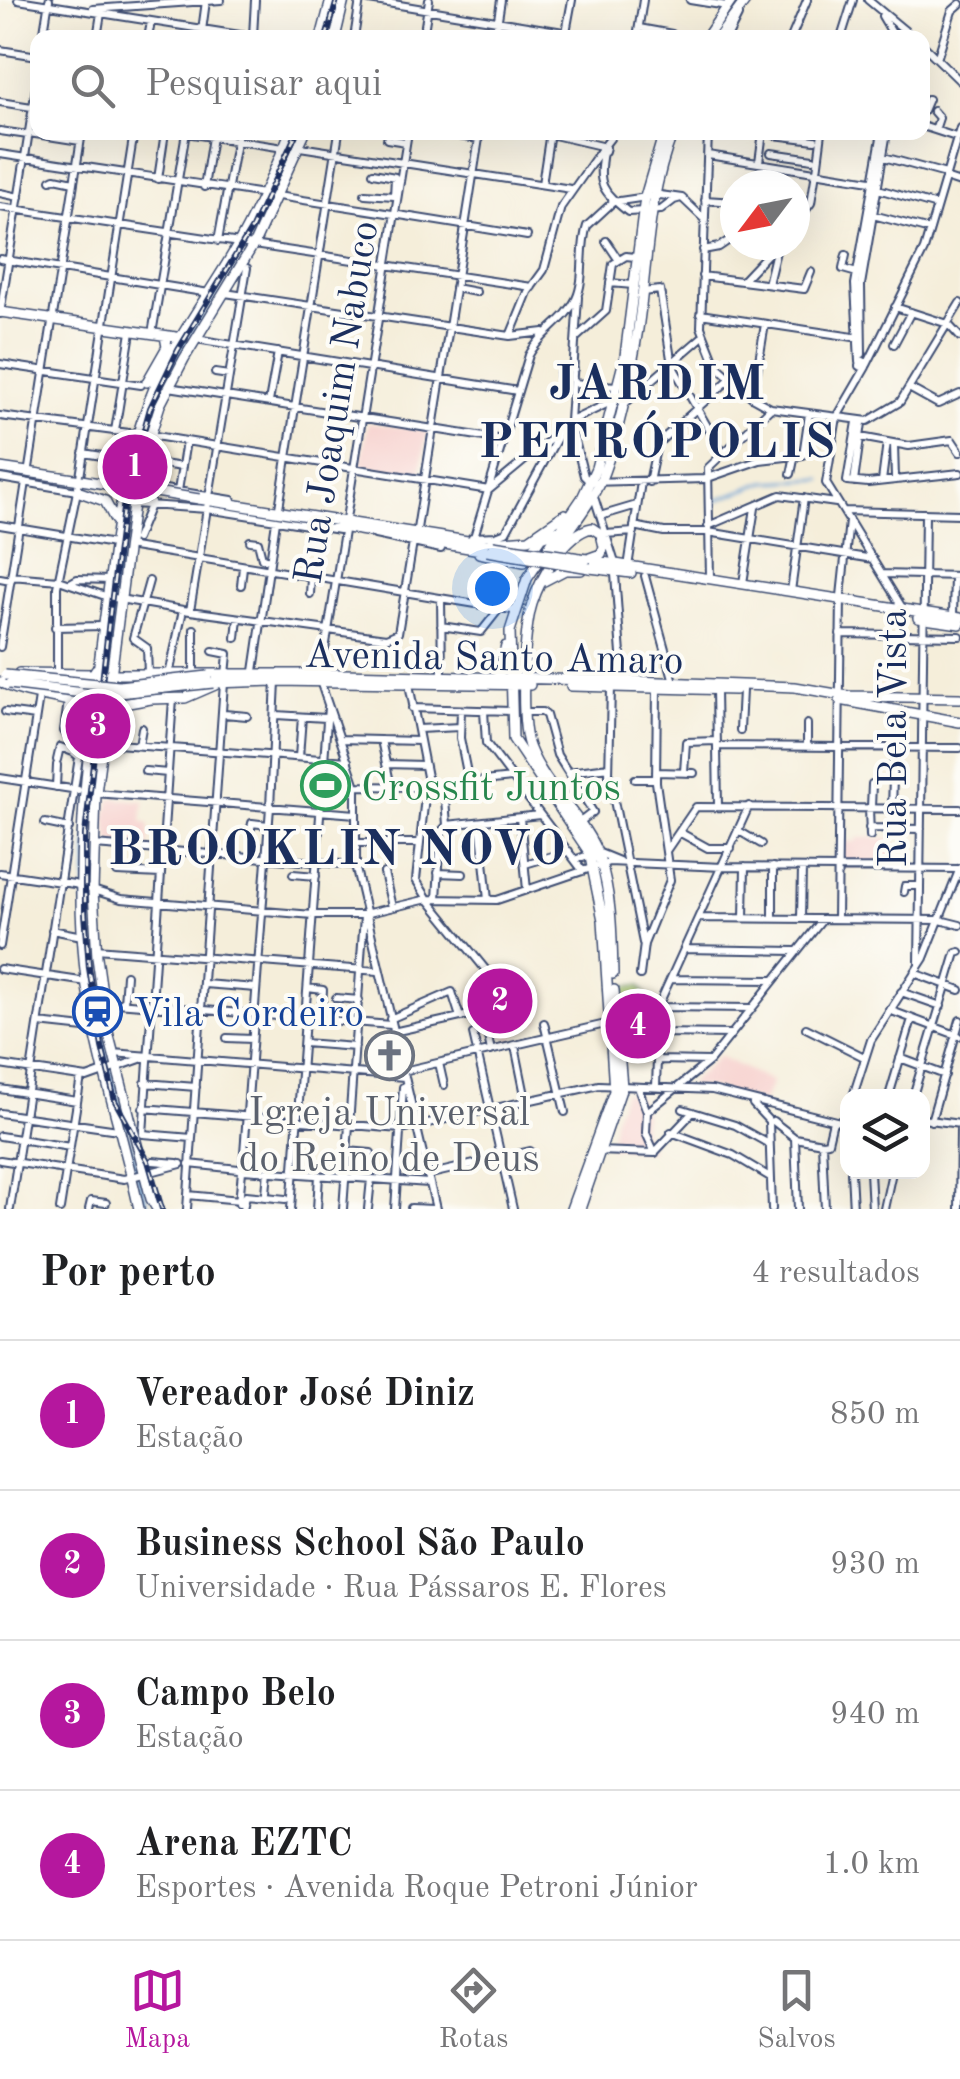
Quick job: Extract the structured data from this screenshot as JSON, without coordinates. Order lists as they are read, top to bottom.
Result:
{
  "streets": {
    "main road": ["Avenida Santo Amaro"],
    "street": ["Rua Joaquim Nabuco", "Rua Bela Vista"]
  },
  "crossings": [
    ["Rua Joaquim Nabuco", "Avenida Santo Amaro"],
    ["Avenida Santo Amaro", "Rua Bela Vista"]
  ],
  "districts": ["JARDIM PETRÓPOLIS", "BROOKLIN NOVO"],
  "places": {
    "sports": ["Crossfit Juntos"],
    "station": ["Vila Cordeiro"],
    "church": ["Igreja Universal do Reino de Deus"]
  },
  "north": "bottom left",
  "page": {
    "search": "Pesquisar aqui",
    "pins": [
      "1",
      "3",
      "2",
      "4"
    ],
    "heading": ["Por perto", "4 resultados"],
    "list": [
      {
        "mark": "1",
        "name": "Vereador José Diniz",
        "note": "Estação",
        "value": "850 m"
      },
      {
        "mark": "2",
        "name": "Business School São Paulo",
        "note": "Universidade · Rua Pássaros E. Flores",
        "value": "930 m"
      },
      {
        "mark": "3",
        "name": "Campo Belo",
        "note": "Estação",
        "value": "940 m"
      },
      {
        "mark": "4",
        "name": "Arena EZTC",
        "note": "Esportes · Avenida Roque Petroni Júnior",
        "value": "1.0 km"
      }
    ],
    "nav": ["Mapa", "Rotas", "Salvos"]
  }
}
